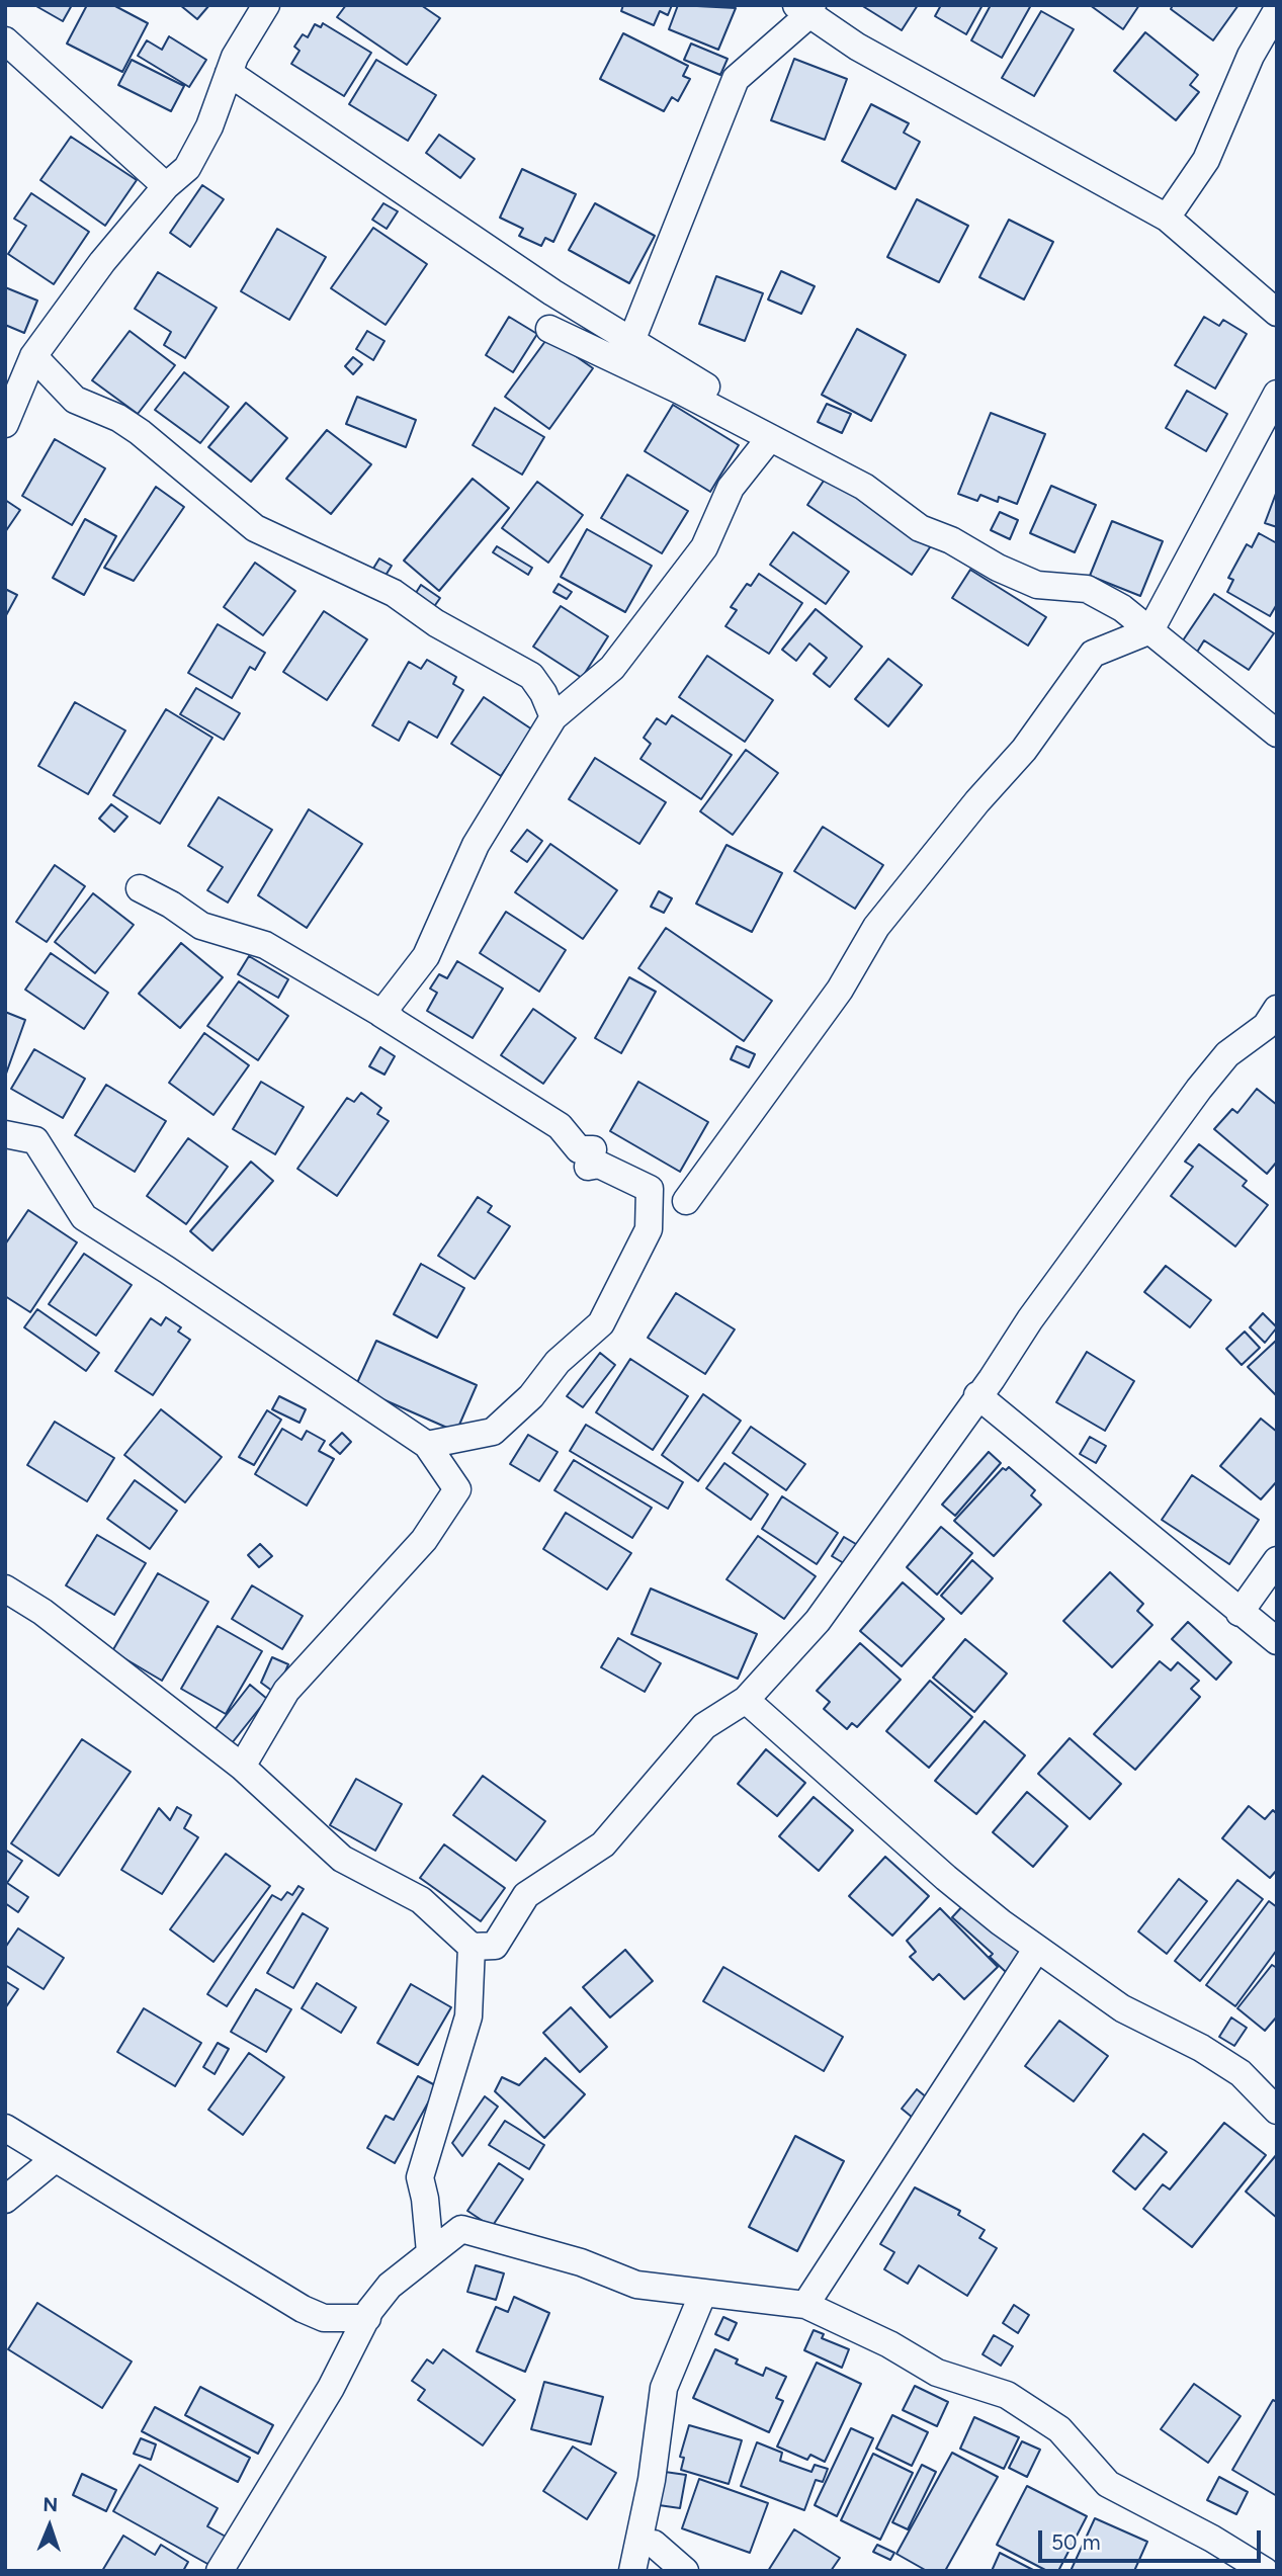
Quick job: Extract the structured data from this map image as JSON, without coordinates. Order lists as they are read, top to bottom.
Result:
{
  "scale_bar": "50 m",
  "north": "top"
}
